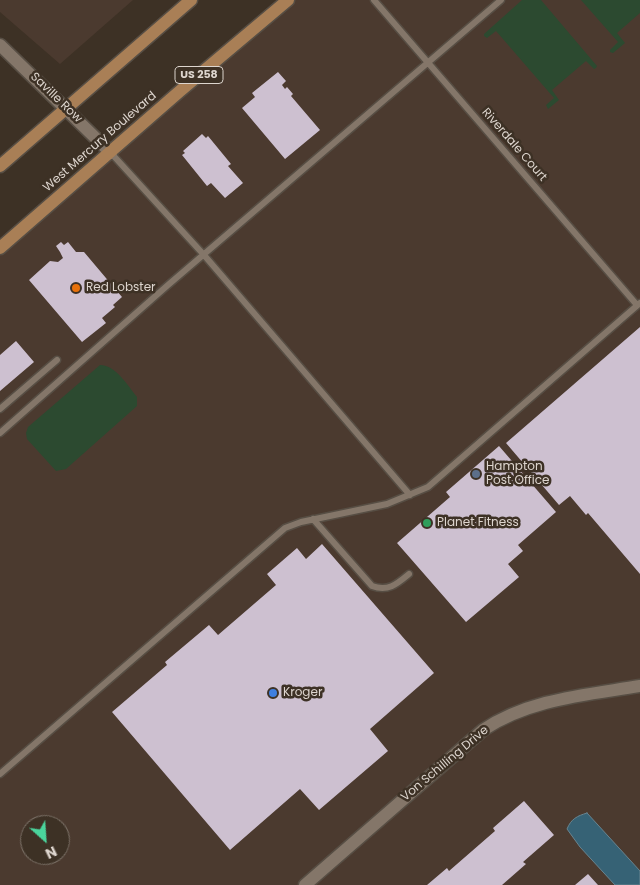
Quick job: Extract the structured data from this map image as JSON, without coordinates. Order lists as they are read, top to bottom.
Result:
{
  "streets": {
    "main road": ["US 258", "West Mercury Boulevard"],
    "street": ["Saville Row", "Von Schilling Drive"],
    "lane": ["Riverdale Court"]
  },
  "crossings": [
    ["Saville Row", "West Mercury Boulevard"]
  ],
  "places": [
    "Red Lobster",
    "Hampton Post Office",
    "Planet Fitness",
    "Kroger"
  ],
  "north": "bottom right"
}
